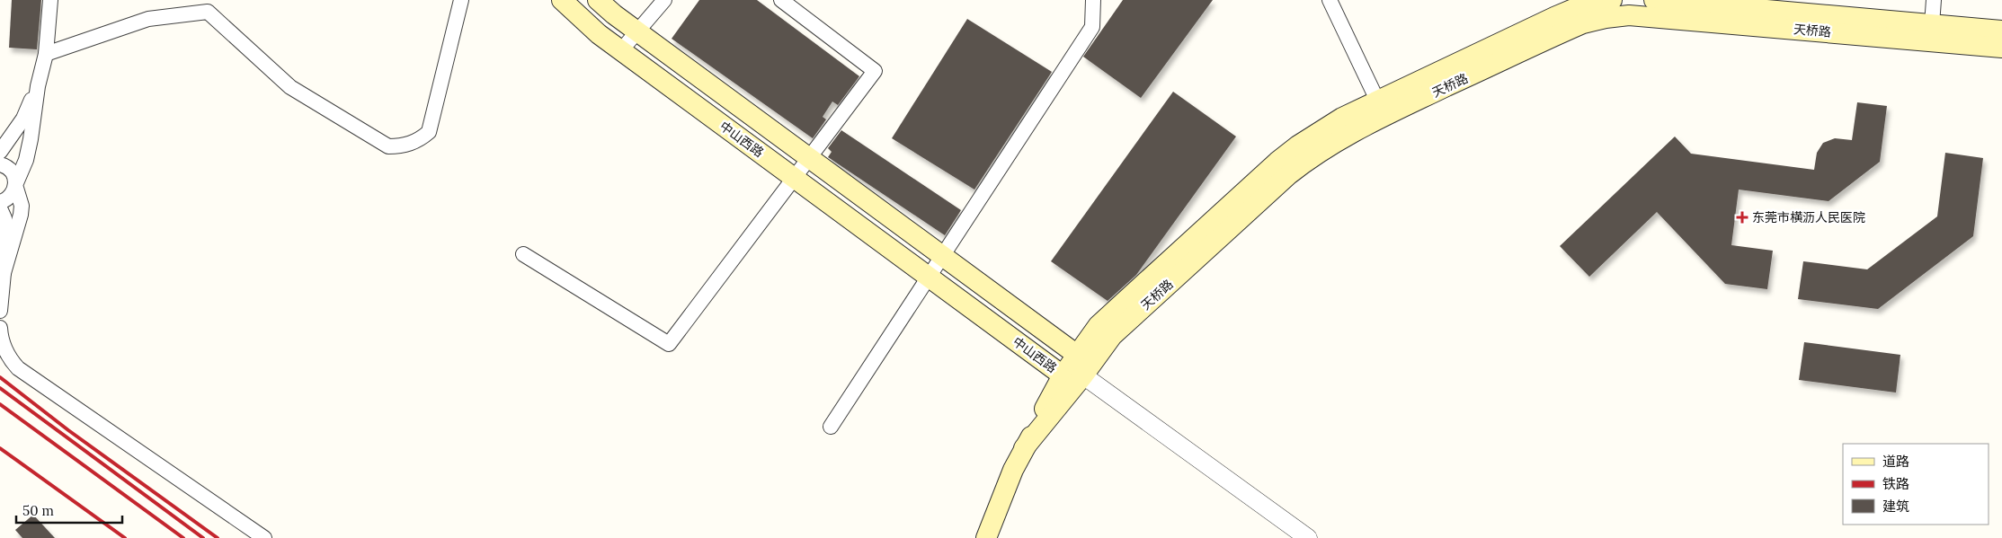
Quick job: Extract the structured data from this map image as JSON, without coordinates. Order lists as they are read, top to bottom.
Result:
{
  "streets": {
    "main road": ["天桥路", "中山西路"]
  },
  "crossings": [
    ["天桥路", "中山西路"]
  ],
  "places": {
    "health": ["东莞市横沥人民医院"]
  },
  "legend": ["道路", "铁路", "建筑"],
  "scale_bar": "50 m"
}
